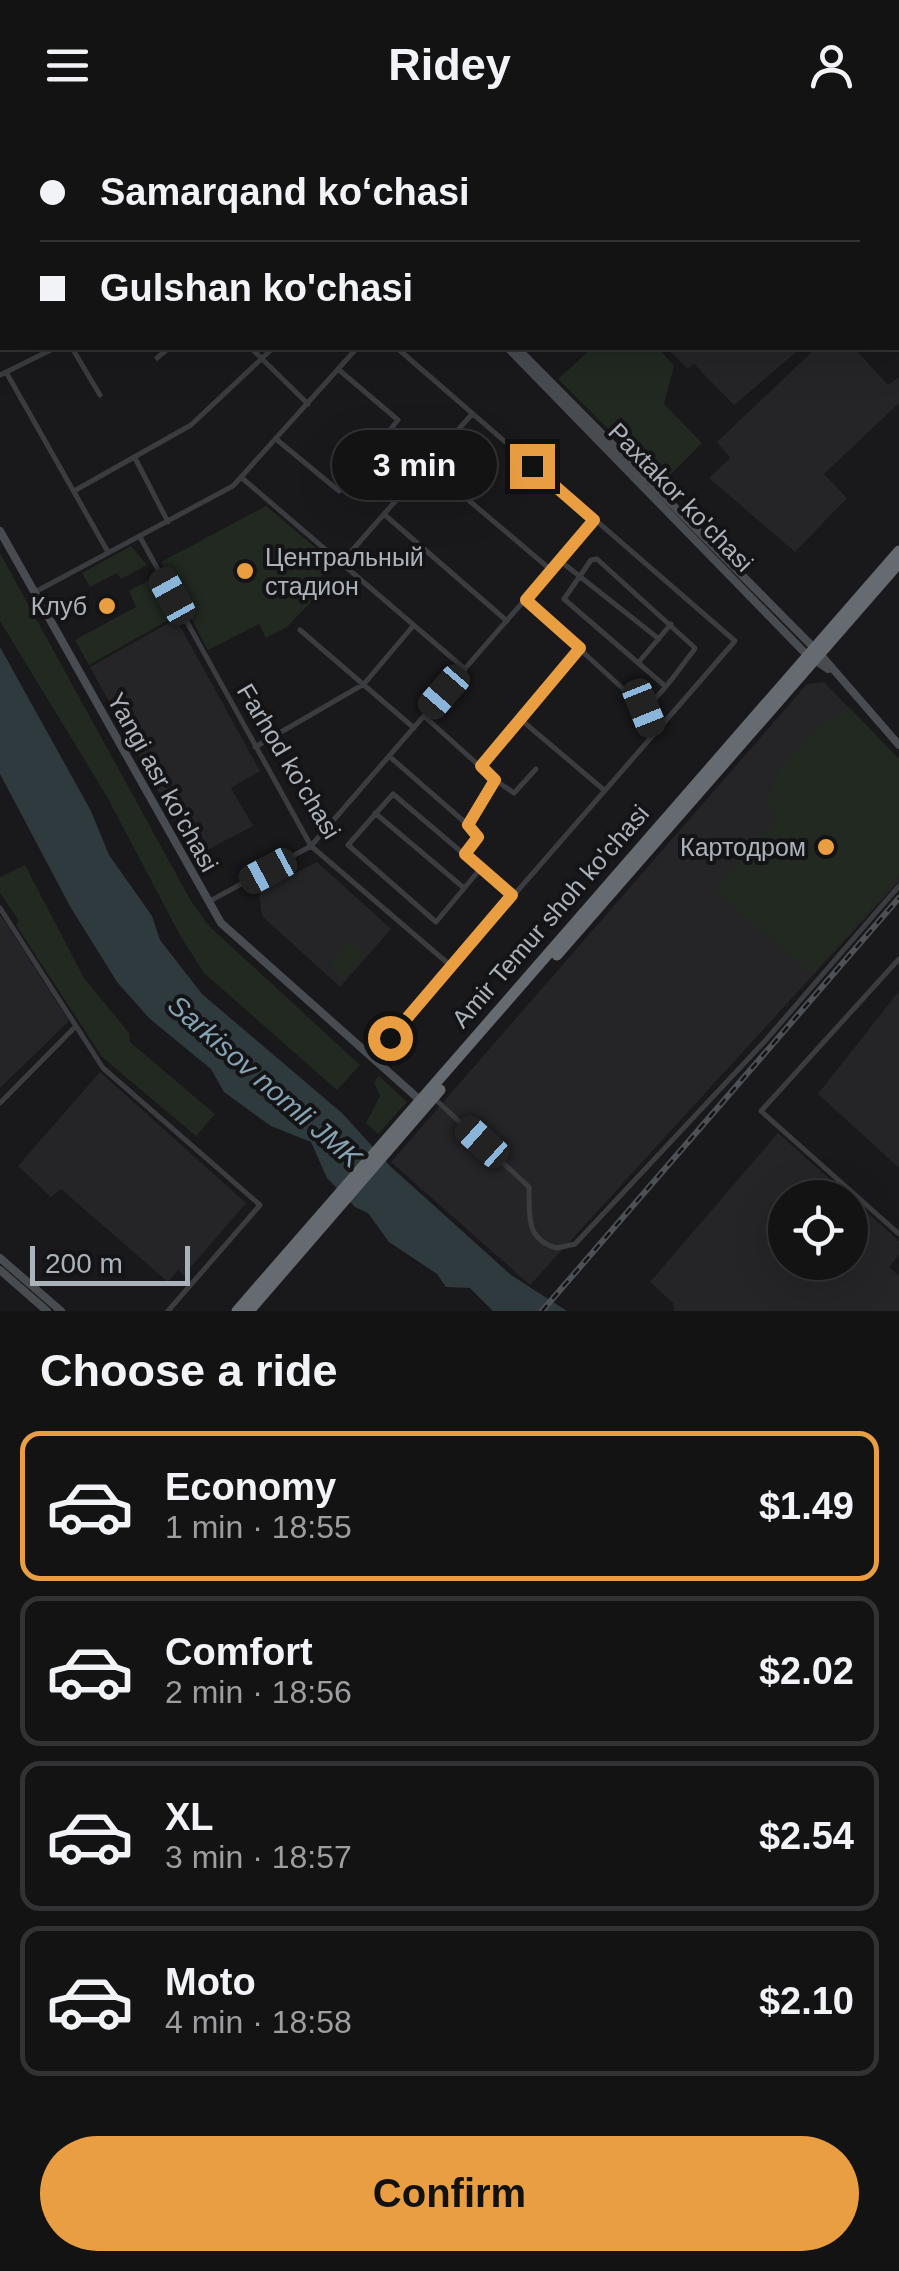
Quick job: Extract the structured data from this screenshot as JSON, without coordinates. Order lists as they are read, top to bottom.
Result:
{
  "streets": {
    "highway": ["Amir Temur shoh ko'chasi"],
    "main road": ["Paxtakor ko'chasi", "Yangi asr ko'chasi"],
    "street": ["Farhod ko'chasi"]
  },
  "crossings": [
    ["Paxtakor ko'chasi", "Amir Temur shoh ko'chasi"],
    ["Yangi asr ko'chasi", "Amir Temur shoh ko'chasi"]
  ],
  "water": ["Sarkisov nomli JMK"],
  "places": ["Центральный стадион", "Клуб", "Картодром"],
  "scale_bar": "200 m",
  "page": {
    "header": "Ridey",
    "banner": ["Samarqand ko‘chasi", "Gulshan ko'chasi"],
    "bubble": "3 min",
    "scale": "200 m",
    "heading": "Choose a ride",
    "list": [
      {
        "name": "Economy",
        "note": "1 min · 18:55",
        "value": "$1.49"
      },
      {
        "name": "Comfort",
        "note": "2 min · 18:56",
        "value": "$2.02"
      },
      {
        "name": "XL",
        "note": "3 min · 18:57",
        "value": "$2.54"
      },
      {
        "name": "Moto",
        "note": "4 min · 18:58",
        "value": "$2.10"
      }
    ],
    "buttons": "Confirm"
  }
}
